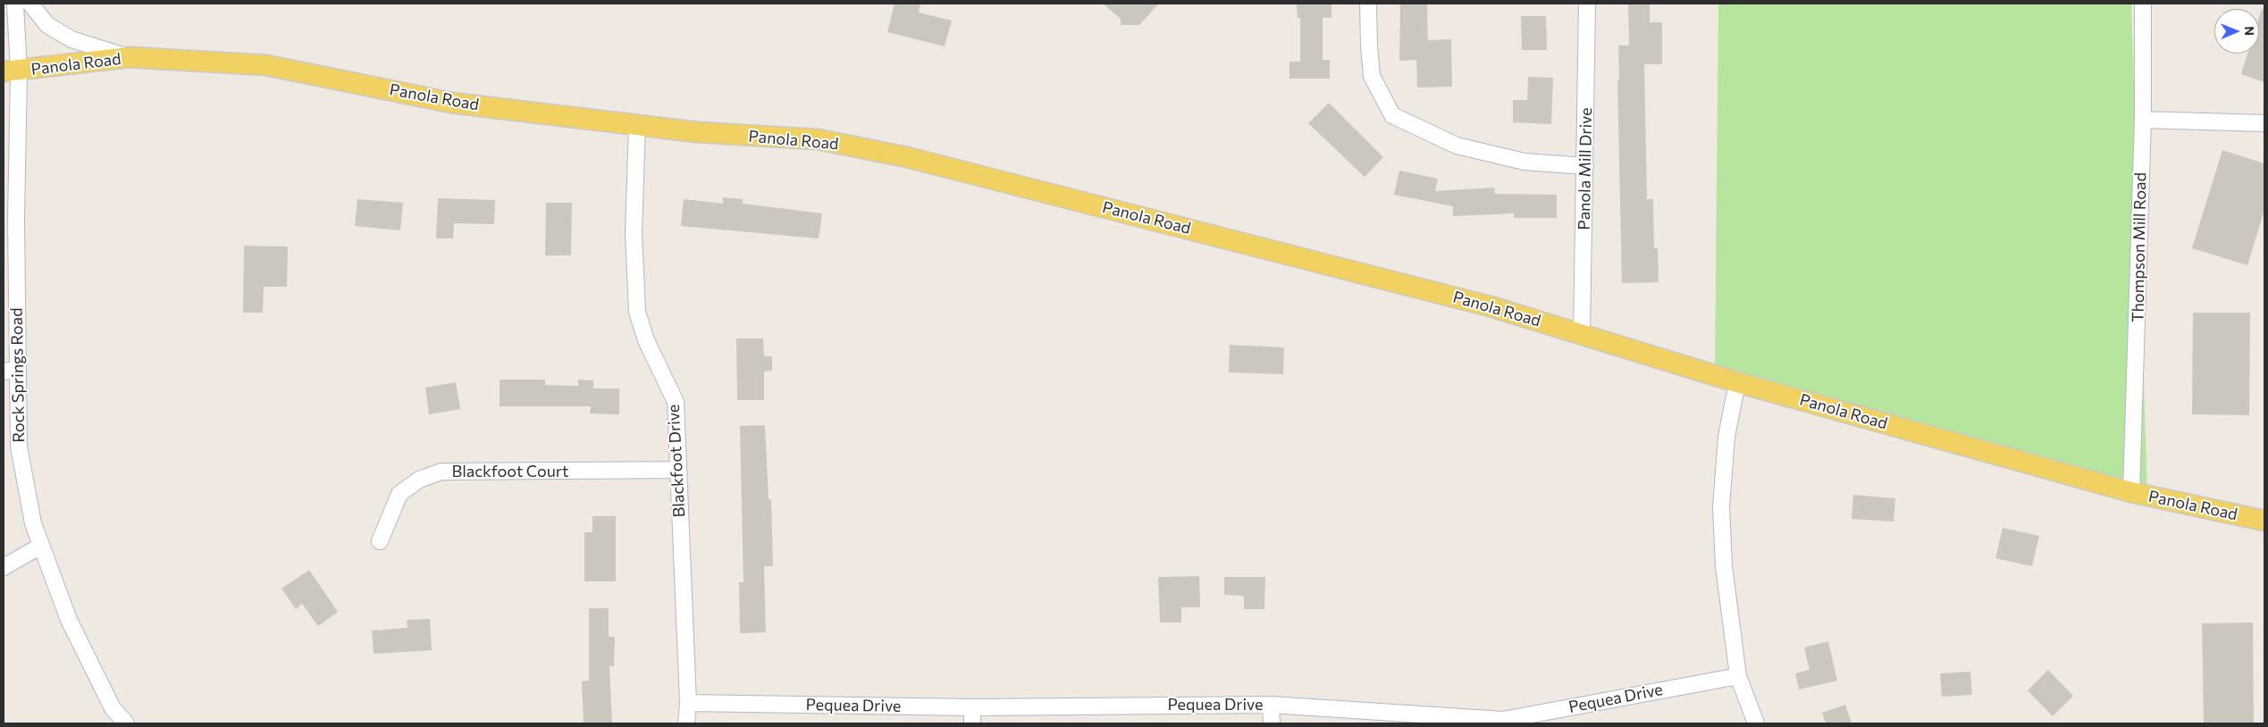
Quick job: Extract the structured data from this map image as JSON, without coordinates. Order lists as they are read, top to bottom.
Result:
{
  "streets": {
    "main road": ["Panola Road"],
    "street": [
      "Panola Mill Drive",
      "Thompson Mill Road",
      "Rock Springs Road",
      "Blackfoot Drive",
      "Blackfoot Court",
      "Pequea Drive"
    ]
  },
  "crossings": [
    ["Panola Road", "Panola Mill Drive"],
    ["Panola Road", "Thompson Mill Road"],
    ["Panola Road", "Rock Springs Road"],
    ["Panola Road", "Blackfoot Drive"],
    ["Blackfoot Drive", "Blackfoot Court"],
    ["Blackfoot Drive", "Pequea Drive"]
  ],
  "north": "right"
}
